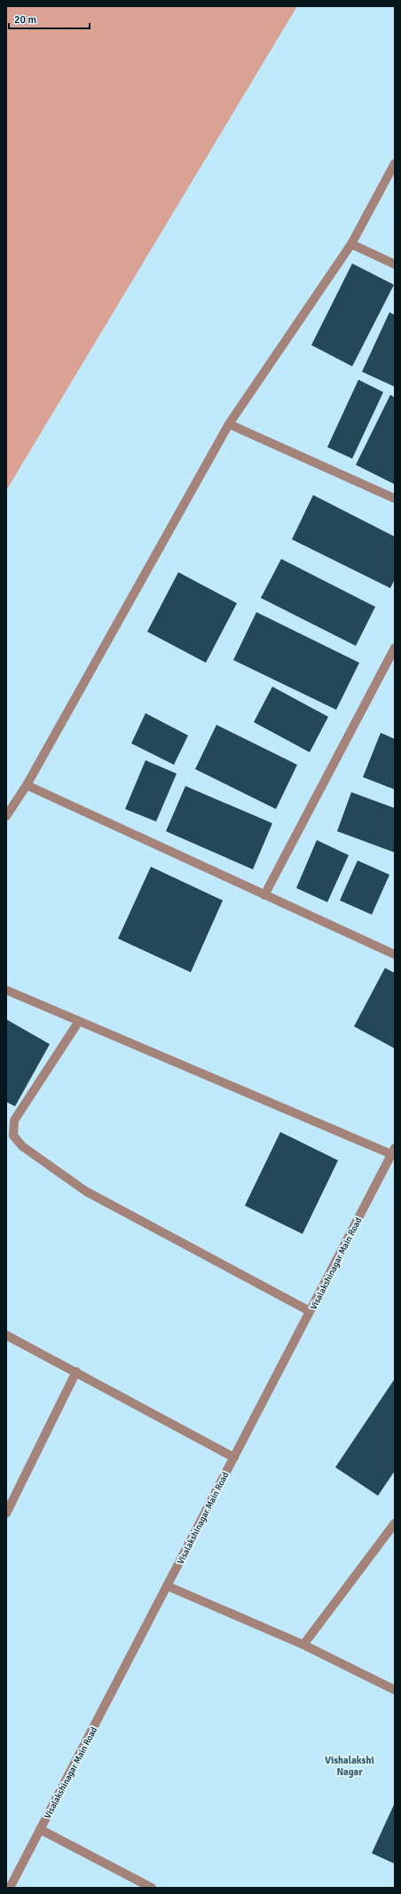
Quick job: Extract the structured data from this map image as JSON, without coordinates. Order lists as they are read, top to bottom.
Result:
{
  "streets": {
    "street": ["Visalakshinagar Main Road"]
  },
  "districts": ["Vishalakshi Nagar"],
  "scale_bar": "20 m"
}
